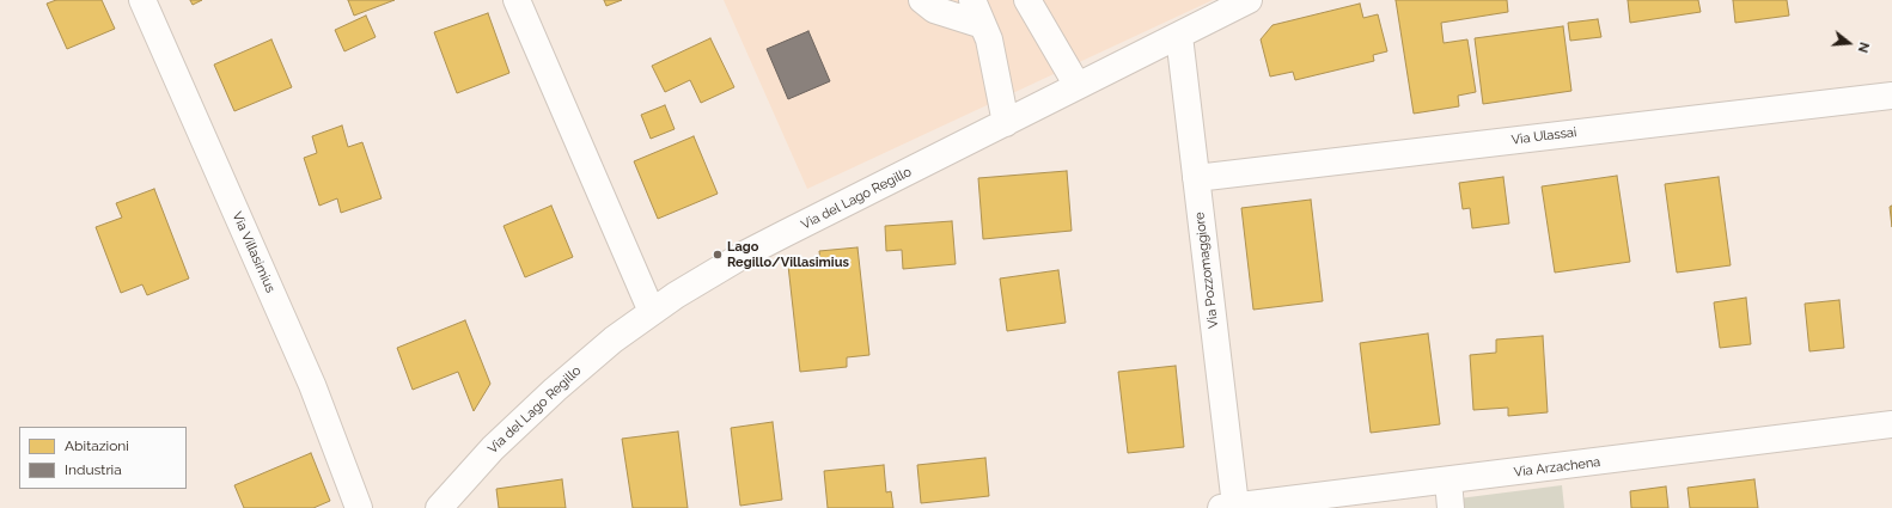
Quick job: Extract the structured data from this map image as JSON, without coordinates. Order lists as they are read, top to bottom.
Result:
{
  "streets": {
    "street": [
      "Via Ulassai",
      "Via del Lago Regillo",
      "Via Villasimius",
      "Via Pozzomaggiore",
      "Via Arzachena"
    ]
  },
  "crossings": [
    ["Via Ulassai", "Via Pozzomaggiore"],
    ["Via del Lago Regillo", "Via Pozzomaggiore"],
    ["Via Pozzomaggiore", "Via Arzachena"]
  ],
  "places": ["Lago Regillo/Villasimius"],
  "legend": ["Abitazioni", "Industria"],
  "north": "right"
}
